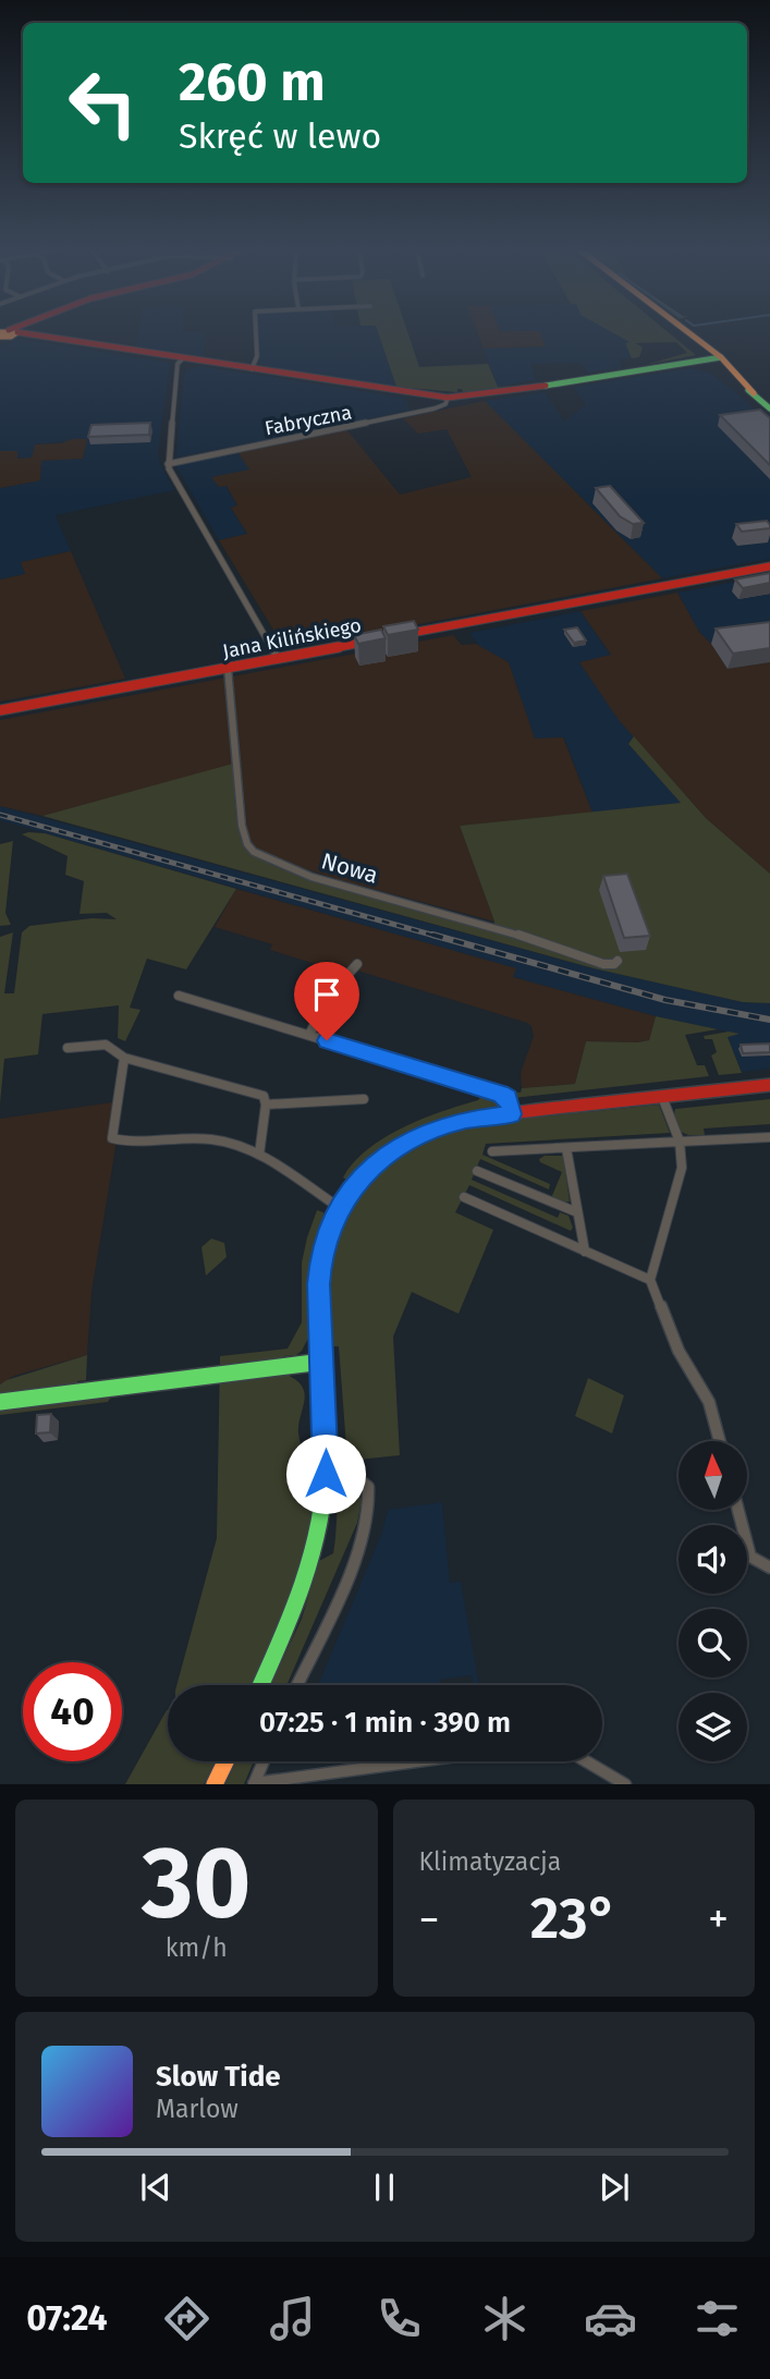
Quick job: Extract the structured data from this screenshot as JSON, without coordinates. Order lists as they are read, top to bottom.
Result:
{
  "streets": {
    "main road": ["Jana Kilińskiego"],
    "street": ["Fabryczna", "Nowa"]
  },
  "crossings": [
    ["Jana Kilińskiego", "Nowa"]
  ],
  "north": "top",
  "page": {
    "turn": ["260 m", "Skręć w lewo"],
    "limit": "40",
    "trip": "07:25 · 1 min · 390 m",
    "tile": [
      ["30", "km/h"],
      "Klimatyzacja"
    ],
    "heat": ["−", "23°", "+"],
    "song": ["Slow Tide", "Marlow"],
    "tabs": "07:24"
  }
}
